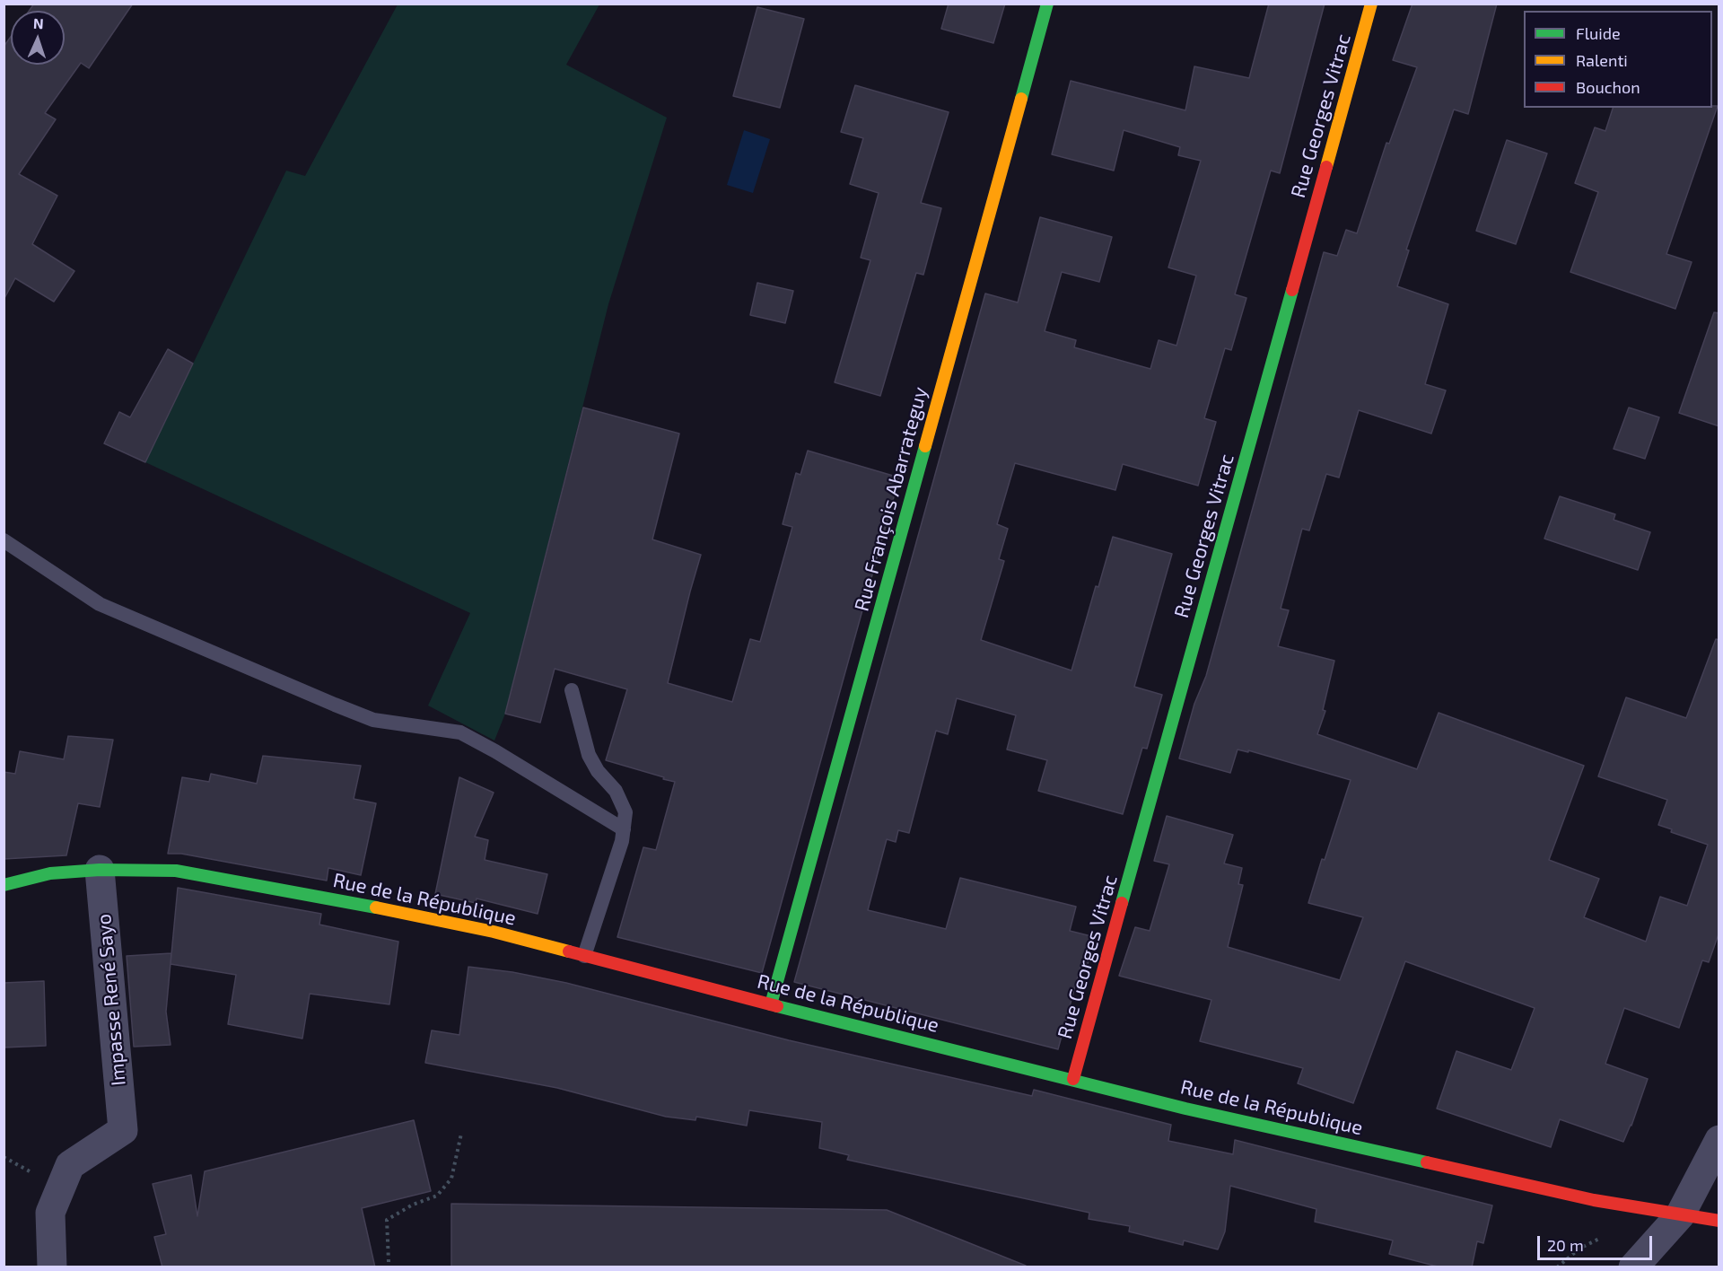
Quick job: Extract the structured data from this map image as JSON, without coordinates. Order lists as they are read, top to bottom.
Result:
{
  "streets": {
    "street": [
      "Rue Georges Vitrac",
      "Rue François Abarrateguy",
      "Rue de la République",
      "Impasse René Sayo"
    ]
  },
  "crossings": [
    ["Rue Georges Vitrac", "Rue de la République"],
    ["Rue François Abarrateguy", "Rue de la République"],
    ["Rue de la République", "Impasse René Sayo"]
  ],
  "legend": ["Fluide", "Ralenti", "Bouchon"],
  "scale_bar": "20 m",
  "north": "top"
}
